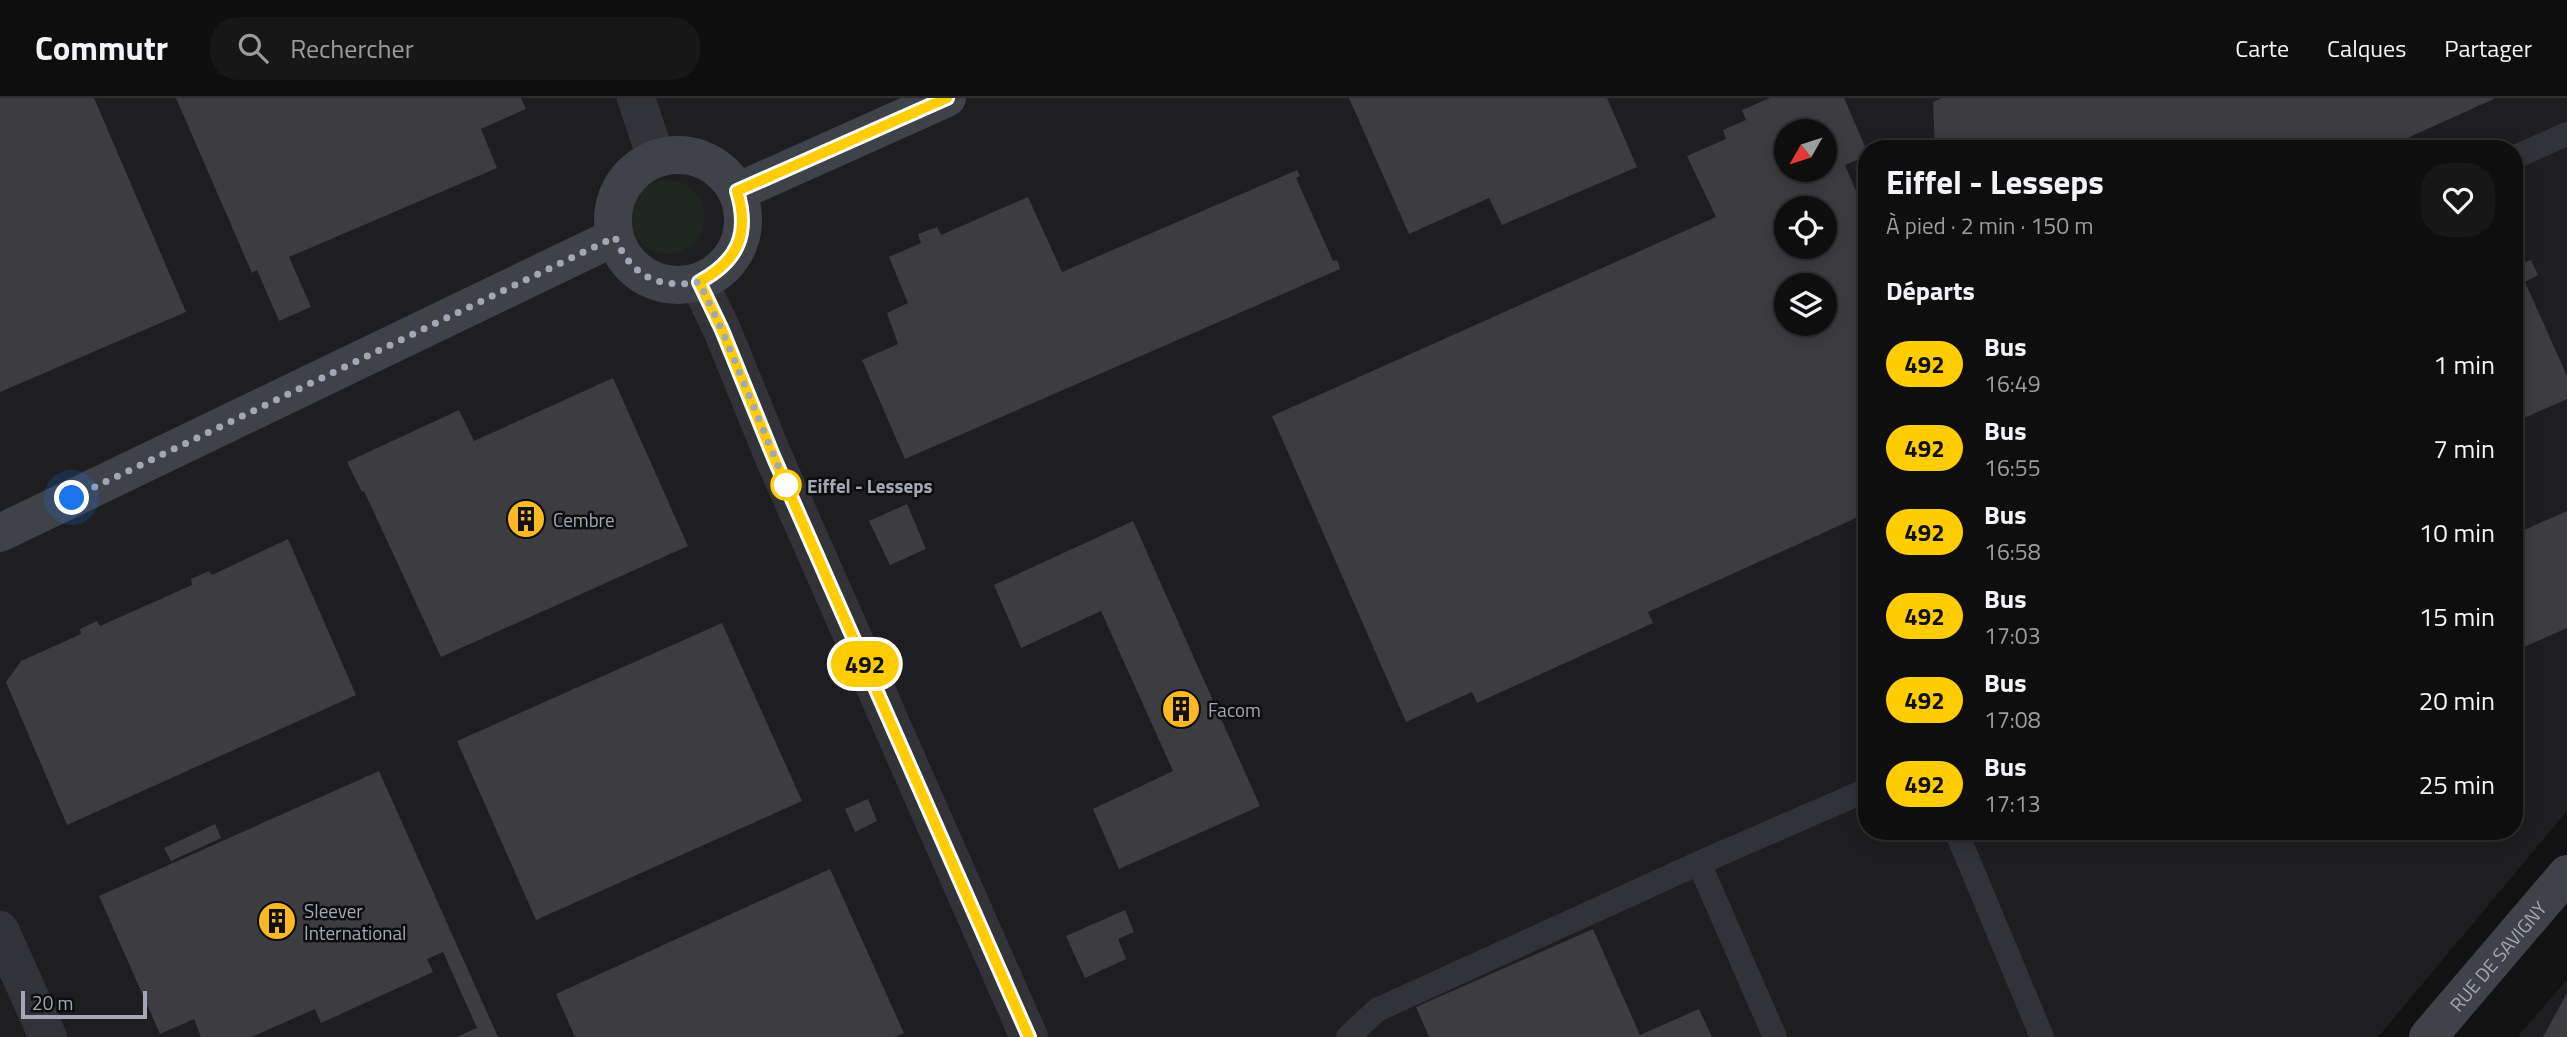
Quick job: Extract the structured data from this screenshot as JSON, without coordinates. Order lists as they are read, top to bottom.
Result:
{
  "streets": {
    "main road": ["RUE DE SAVIGNY"]
  },
  "places": {
    "other": ["Eiffel - Lesseps"],
    "building": ["Cembre", "Facom", "Sleever International"]
  },
  "lines": ["bus line 492"],
  "scale_bar": "20 m",
  "north": "bottom left",
  "page": {
    "header": "Commutr",
    "search": "Rechercher",
    "nav": ["Carte", "Calques", "Partager"],
    "on_map": "492",
    "heading": [
      ["Eiffel - Lesseps", "À pied · 2 min · 150 m"],
      "Départs"
    ],
    "list": [
      {
        "mark": "492",
        "name": "Bus",
        "note": "16:49",
        "value": "1 min"
      },
      {
        "mark": "492",
        "name": "Bus",
        "note": "16:55",
        "value": "7 min"
      },
      {
        "mark": "492",
        "name": "Bus",
        "note": "16:58",
        "value": "10 min"
      },
      {
        "mark": "492",
        "name": "Bus",
        "note": "17:03",
        "value": "15 min"
      },
      {
        "mark": "492",
        "name": "Bus",
        "note": "17:08",
        "value": "20 min"
      },
      {
        "mark": "492",
        "name": "Bus",
        "note": "17:13",
        "value": "25 min"
      }
    ],
    "scale": "20 m"
  }
}
